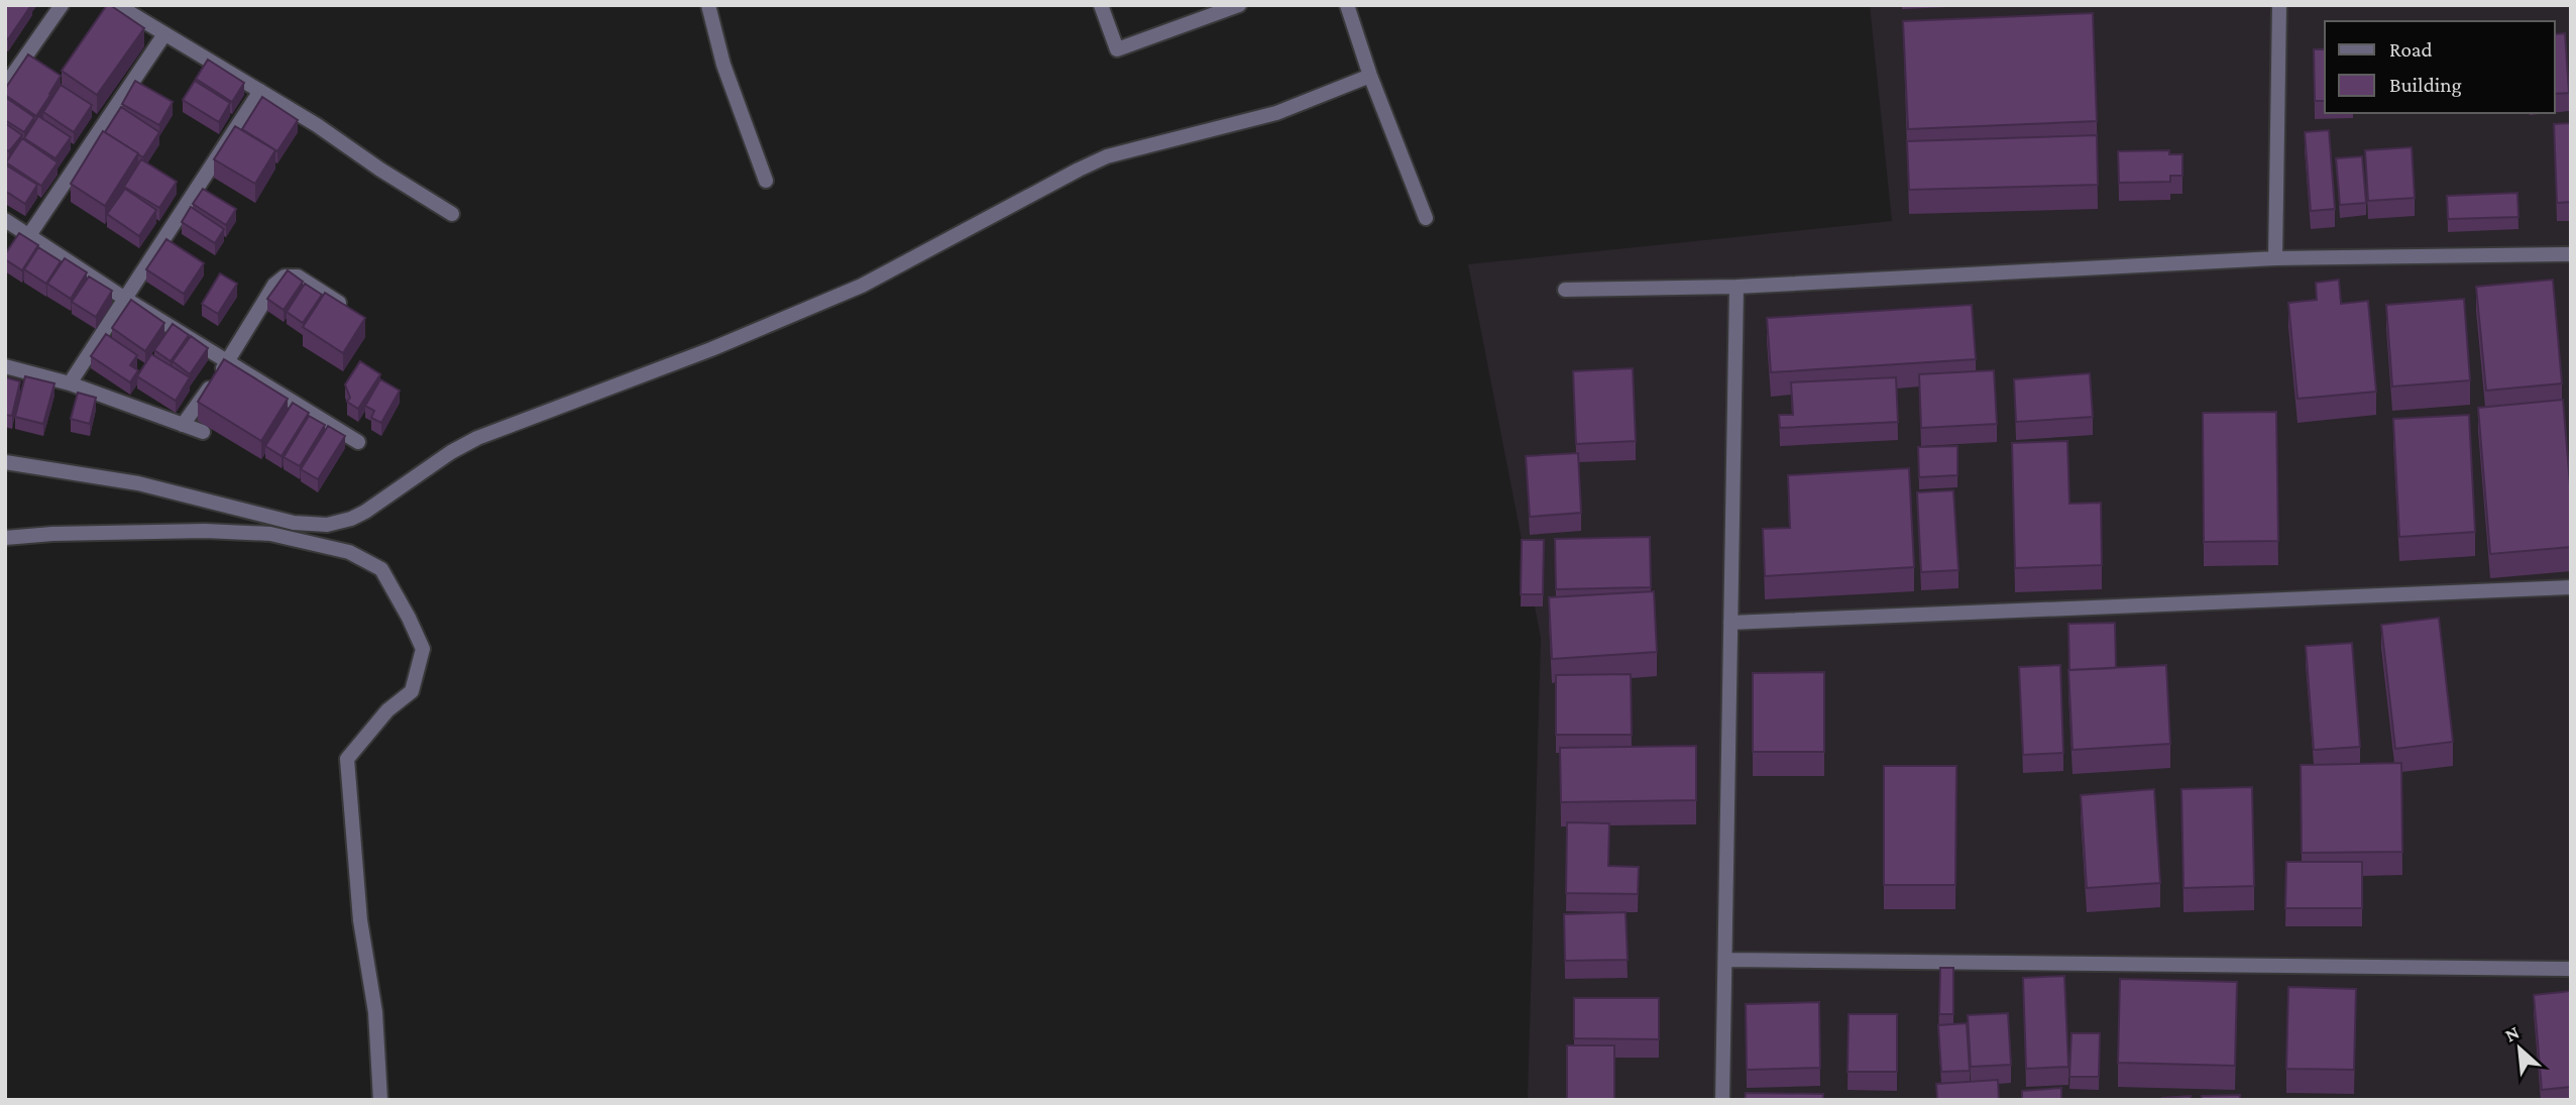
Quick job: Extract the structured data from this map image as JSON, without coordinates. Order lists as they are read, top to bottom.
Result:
{
  "legend": ["Road", "Building"],
  "north": "top left"
}
